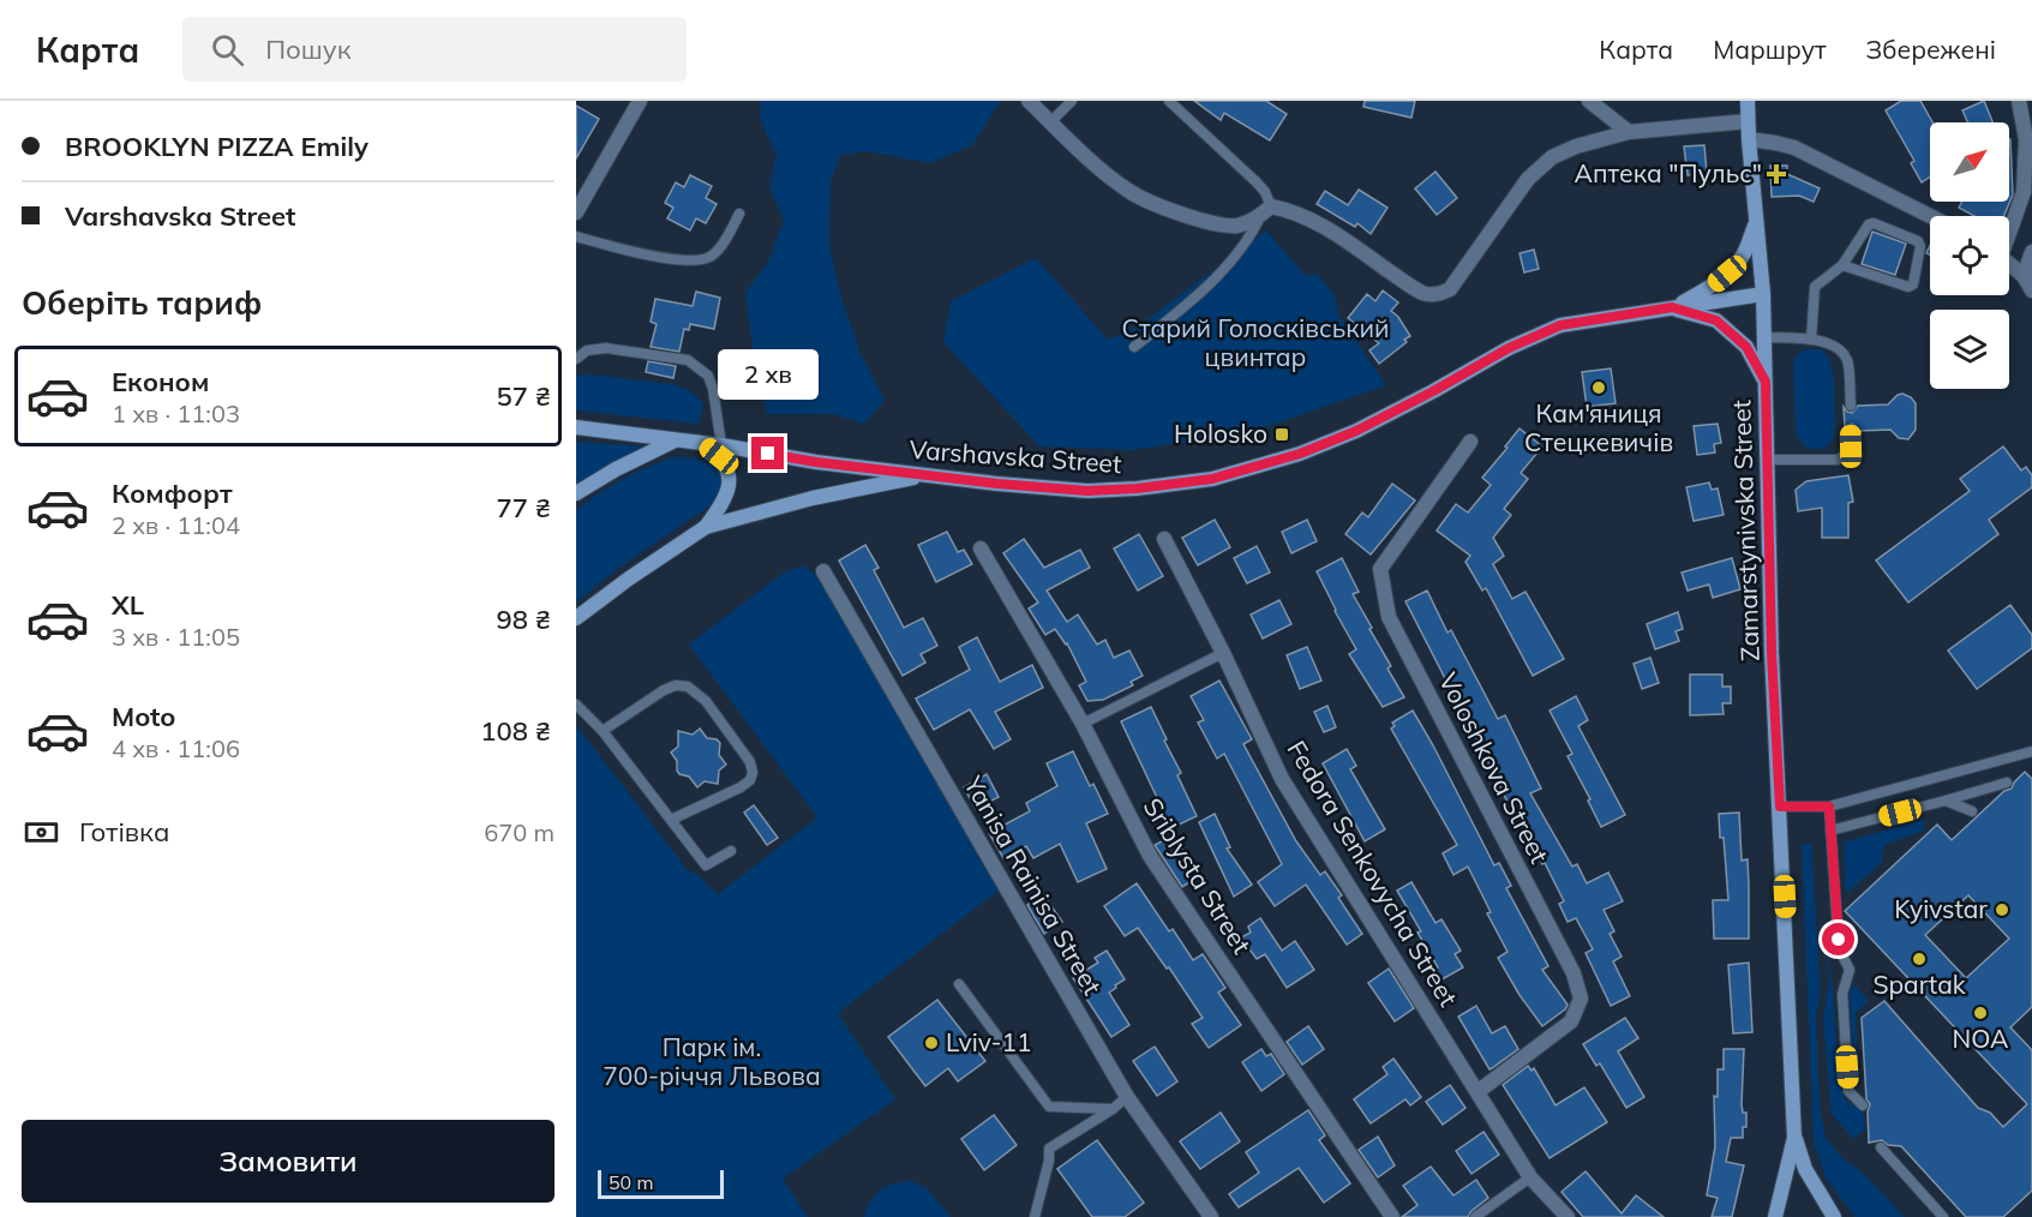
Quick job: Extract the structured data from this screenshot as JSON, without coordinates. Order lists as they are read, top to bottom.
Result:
{
  "streets": {
    "main road": ["Varshavska Street", "Zamarstynivska Street"],
    "street": [
      "Voloshkova Street",
      "Fedora Senkovycha Street",
      "Sriblysta Street",
      "Yanisa Rainisa Street"
    ]
  },
  "crossings": [
    ["Varshavska Street", "Zamarstynivska Street"],
    ["Voloshkova Street", "Fedora Senkovycha Street"]
  ],
  "parks": ["Старий Голосківський цвинтар", "Парк ім. 700-річчя Львова"],
  "places": {
    "health": ["Аптека \"Пульс\""],
    "other": [
      "Кам'яниця Стецкевичів",
      "Kyivstar",
      "Spartak",
      "NOA",
      "Lviv-11"
    ],
    "transit": ["Holosko"]
  },
  "scale_bar": "50 m",
  "north": "top right",
  "page": {
    "header": "Карта",
    "search": "Пошук",
    "nav": ["Карта", "Маршрут", "Збережені"],
    "banner": ["BROOKLYN PIZZA Emily", "Varshavska Street"],
    "heading": "Оберіть тариф",
    "list": [
      {
        "name": "Економ",
        "note": "1 хв · 11:03",
        "value": "57 ₴"
      },
      {
        "name": "Комфорт",
        "note": "2 хв · 11:04",
        "value": "77 ₴"
      },
      {
        "name": "XL",
        "note": "3 хв · 11:05",
        "value": "98 ₴"
      },
      {
        "name": "Moto",
        "note": "4 хв · 11:06",
        "value": "108 ₴"
      }
    ],
    "bubble": "2 хв",
    "pay": ["Готівка", "670 m"],
    "buttons": "Замовити",
    "scale": "50 m"
  }
}
